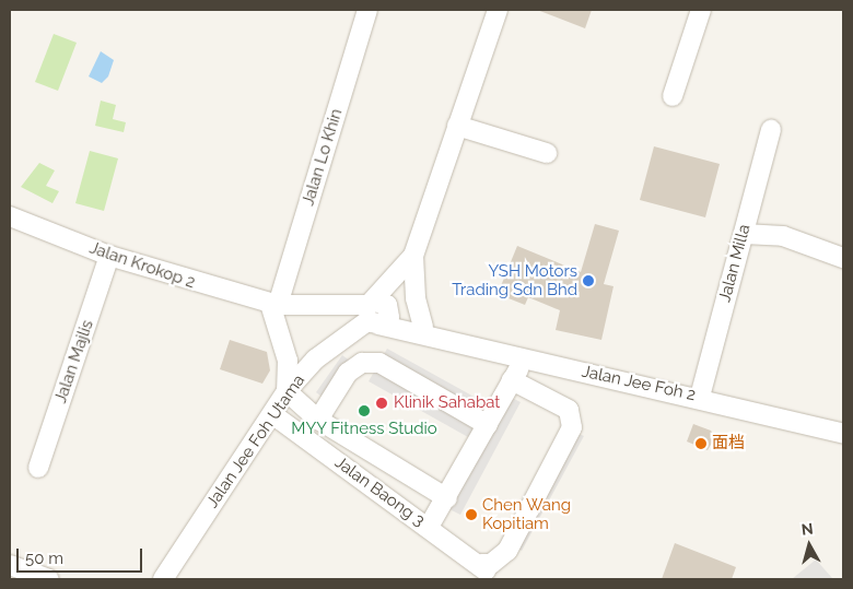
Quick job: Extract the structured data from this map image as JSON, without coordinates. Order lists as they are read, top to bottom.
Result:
{
  "streets": {
    "street": [
      "Jalan Lo Khin",
      "Jalan Milla",
      "Jalan Krokop 2",
      "Jalan Majlis",
      "Jalan Jee Foh 2",
      "Jalan Jee Foh Utama",
      "Jalan Baong 3"
    ]
  },
  "crossings": [
    ["Jalan Lo Khin", "Jalan Krokop 2"],
    ["Jalan Milla", "Jalan Jee Foh 2"],
    ["Jalan Krokop 2", "Jalan Majlis"],
    ["Jalan Krokop 2", "Jalan Jee Foh 2"],
    ["Jalan Krokop 2", "Jalan Jee Foh Utama"],
    ["Jalan Jee Foh 2", "Jalan Jee Foh Utama"],
    ["Jalan Jee Foh Utama", "Jalan Baong 3"]
  ],
  "places": [
    "YSH Motors Trading Sdn Bhd",
    "Klinik Sahabat",
    "MYY Fitness Studio",
    "面档",
    "Chen Wang Kopitiam"
  ],
  "scale_bar": "50 m",
  "north": "top"
}
